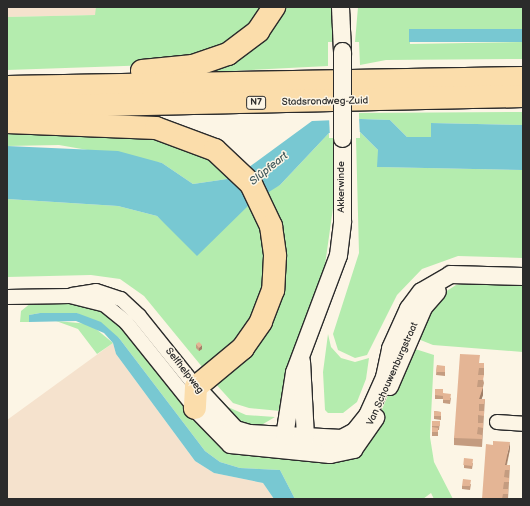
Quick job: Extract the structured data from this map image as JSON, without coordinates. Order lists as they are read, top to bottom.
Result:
{
  "streets": {
    "highway": ["Stadsrondweg-Zuid", "N7"],
    "street": ["Akkerwinde", "Selfhelpweg", "Van Schouwenburgstraat"]
  },
  "crossings": [
    ["Stadsrondweg-Zuid", "N7"],
    ["Akkerwinde", "Selfhelpweg"],
    ["Akkerwinde", "Van Schouwenburgstraat"],
    ["Selfhelpweg", "Van Schouwenburgstraat"]
  ],
  "water": ["Slûpfeart"]
}
